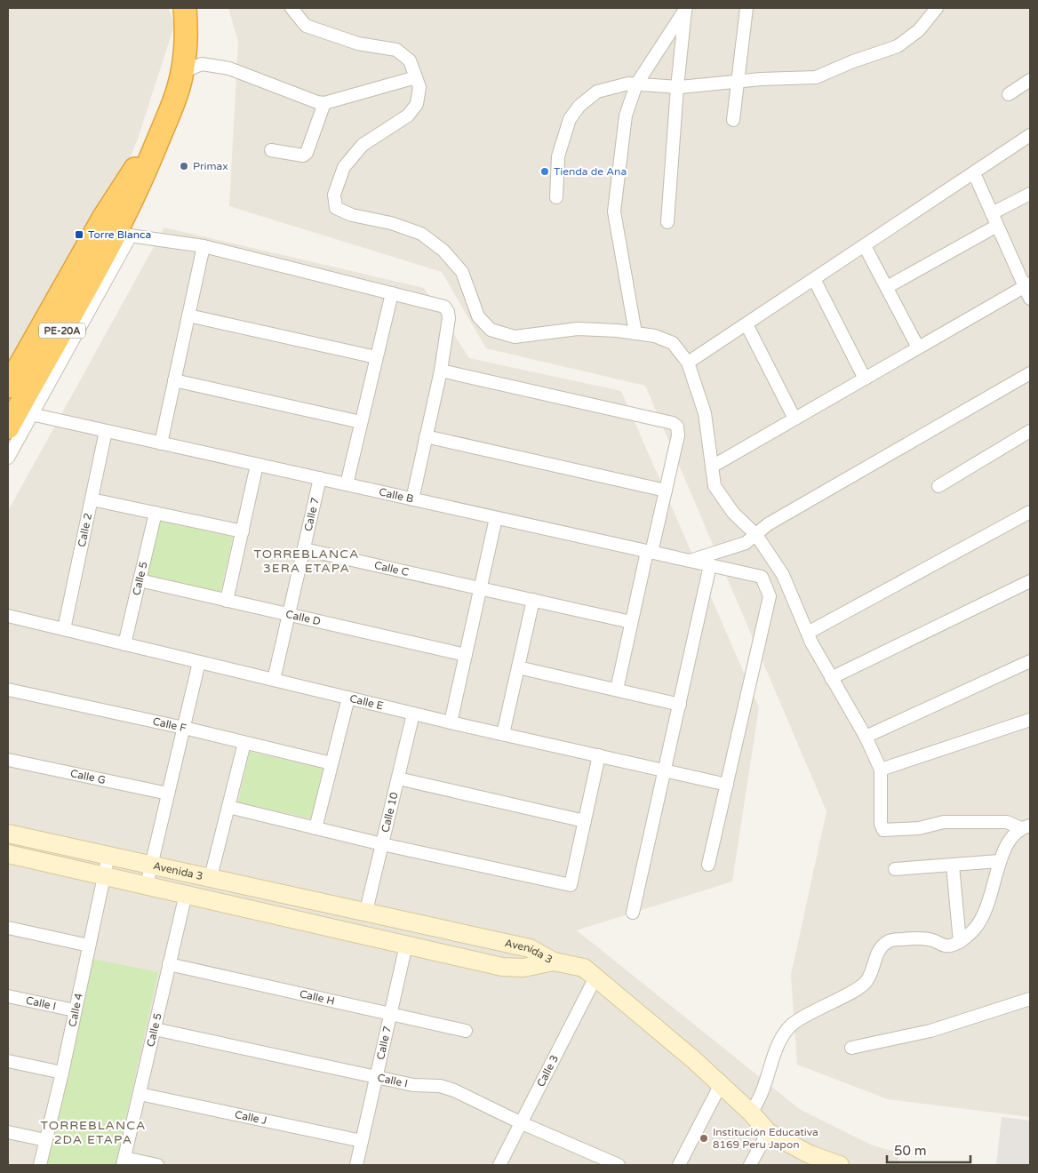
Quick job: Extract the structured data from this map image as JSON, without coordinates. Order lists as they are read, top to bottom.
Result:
{
  "streets": {
    "highway": ["PE-20A"],
    "street": [
      "Calle B",
      "Calle 7",
      "Calle 2",
      "Calle C",
      "Calle 5",
      "Calle D",
      "Calle E",
      "Calle F",
      "Calle G",
      "Calle 10",
      "Avenida 3",
      "Calle H",
      "Calle I",
      "Calle 4",
      "Calle 3",
      "Calle J"
    ]
  },
  "crossings": [
    ["Calle B", "Calle 7"],
    ["Calle B", "Calle 2"],
    ["Calle B", "Calle E"],
    ["Calle 7", "Calle C"],
    ["Calle 7", "Calle D"],
    ["Calle 7", "Calle E"],
    ["Calle 7", "Avenida 3"],
    ["Calle 7", "Calle H"],
    ["Calle 7", "Calle I"],
    ["Calle 7", "Calle J"],
    ["Calle 2", "Calle E"],
    ["Calle 5", "Calle D"],
    ["Calle 5", "Calle E"],
    ["Calle 5", "Avenida 3"],
    ["Calle 5", "Calle H"],
    ["Calle 5", "Calle I"],
    ["Calle 5", "Calle J"],
    ["Calle E", "Calle 10"],
    ["Calle 10", "Avenida 3"],
    ["Avenida 3", "Calle 4"],
    ["Calle I", "Calle 4"],
    ["Calle I", "Calle 3"]
  ],
  "districts": ["TORREBLANCA 3ERA ETAPA", "TORREBLANCA 2DA ETAPA"],
  "places": {
    "other": ["Primax", "Tienda de Ana", "Institución Educativa 8169 Peru Japon"],
    "transit": ["Torre Blanca"]
  },
  "scale_bar": "50 m"
}
